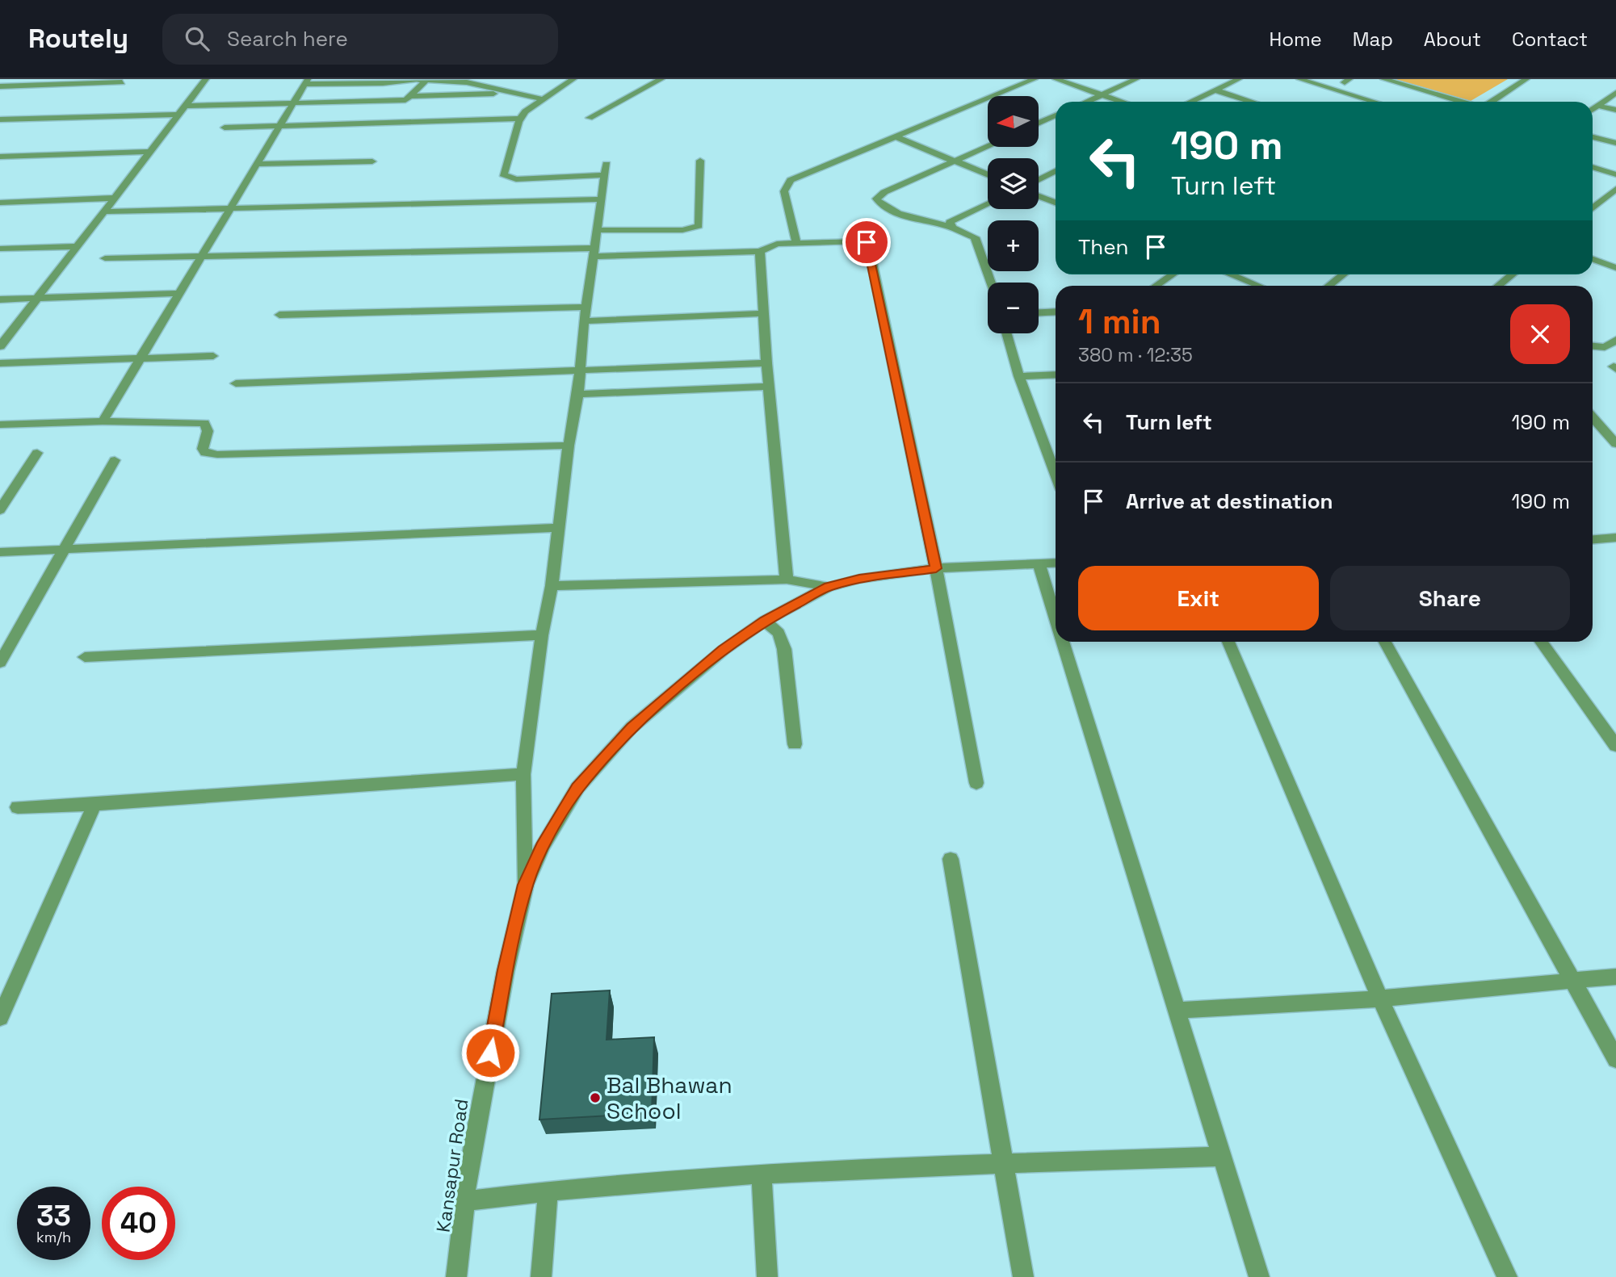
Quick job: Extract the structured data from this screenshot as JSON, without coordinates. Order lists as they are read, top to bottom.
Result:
{
  "streets": {
    "street": ["Kansapur Road"]
  },
  "places": ["Bal Bhawan School"],
  "north": "left",
  "page": {
    "header": "Routely",
    "search": "Search here",
    "nav": [
      "Home",
      "Map",
      "About",
      "Contact"
    ],
    "map_buttons": ["+", "−"],
    "turn": ["190 m", "Turn left"],
    "then": "Then",
    "heading": ["1 min", "380 m · 12:35"],
    "list": [
      {
        "name": "Turn left",
        "value": "190 m"
      },
      {
        "name": "Arrive at destination",
        "value": "190 m"
      }
    ],
    "buttons": ["Exit", "Share"],
    "speed": "33 km/h",
    "limit": "40"
  }
}
